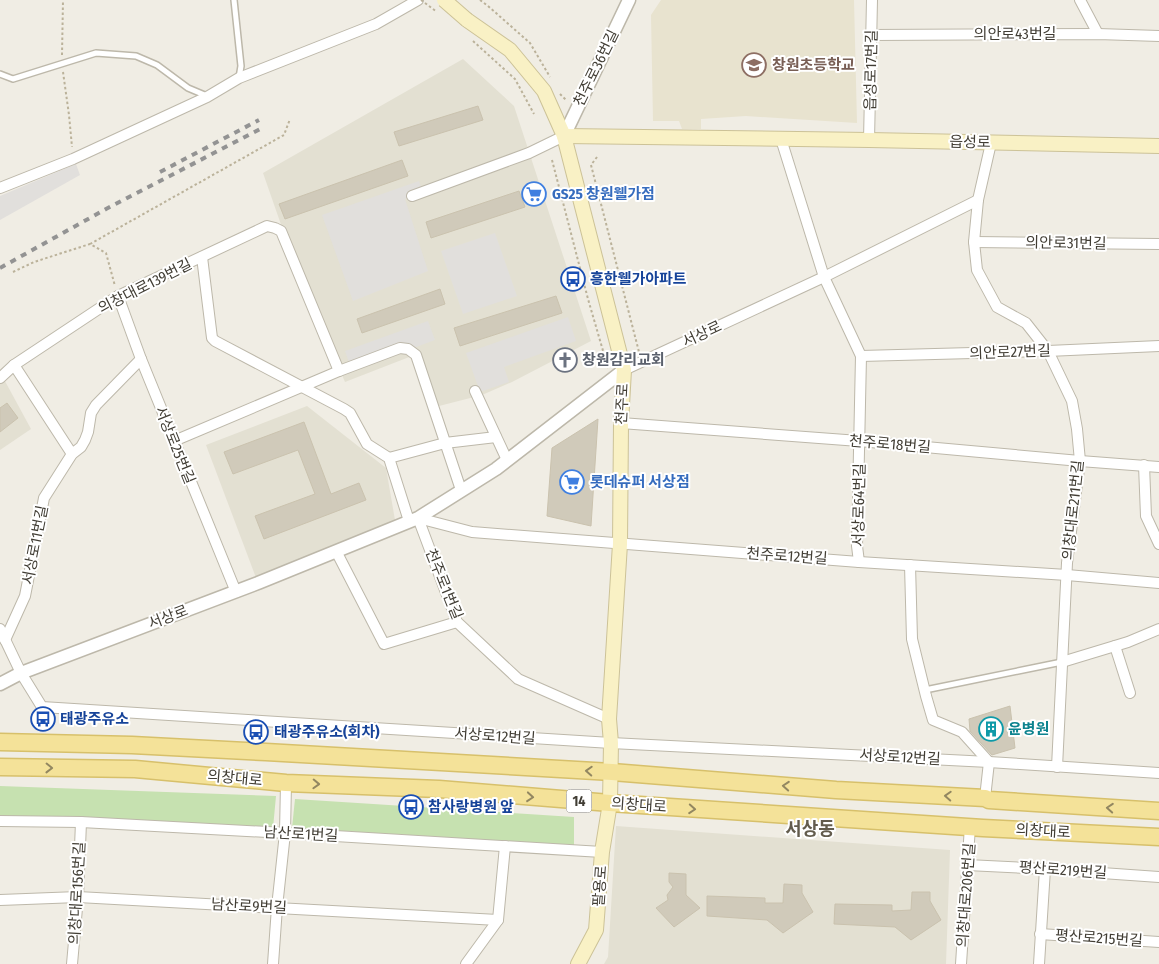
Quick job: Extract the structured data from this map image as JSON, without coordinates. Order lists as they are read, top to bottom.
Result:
{
  "streets": {
    "main road": [
      "읍성로",
      "천주로",
      "의창대로",
      "14",
      "팔용로"
    ],
    "street": [
      "의안로43번길",
      "천주로36번길",
      "읍성로17번길",
      "의안로31번길",
      "의창대로139번길",
      "서상로",
      "의안로27번길",
      "천주로18번길",
      "서상로25번길",
      "서상로64번길",
      "의창대로211번길",
      "서상로11번길",
      "천주로12번길",
      "천주로1번길",
      "서상로12번길",
      "남산로1번길",
      "평산로219번길",
      "의창대로156번길",
      "의창대로206번길",
      "남산로9번길",
      "평산로215번길"
    ]
  },
  "crossings": [
    ["의안로43번길", "읍성로17번길"],
    ["천주로36번길", "읍성로"],
    ["천주로36번길", "천주로"],
    ["읍성로17번길", "읍성로"],
    ["읍성로", "천주로"],
    ["읍성로", "의창대로211번길"],
    ["의안로31번길", "의창대로211번길"],
    ["의창대로139번길", "서상로25번길"],
    ["서상로", "천주로"],
    ["서상로", "서상로25번길"],
    ["서상로", "서상로64번길"],
    ["서상로", "의창대로211번길"],
    ["서상로", "천주로12번길"],
    ["서상로", "천주로1번길"],
    ["서상로", "서상로12번길"],
    ["의안로27번길", "서상로64번길"],
    ["의안로27번길", "의창대로211번길"],
    ["천주로", "천주로18번길"],
    ["천주로", "천주로12번길"],
    ["천주로", "천주로1번길"],
    ["천주로", "서상로12번길"],
    ["천주로", "의창대로"],
    ["천주로", "팔용로"],
    ["천주로18번길", "서상로64번길"],
    ["천주로18번길", "의창대로211번길"],
    ["서상로25번길", "서상로11번길"],
    ["서상로64번길", "천주로12번길"],
    ["의창대로211번길", "천주로12번길"],
    ["의창대로211번길", "서상로12번길"],
    ["천주로12번길", "천주로1번길"],
    ["의창대로", "팔용로"],
    ["의창대로", "의창대로206번길"],
    ["남산로1번길", "팔용로"],
    ["남산로1번길", "의창대로156번길"],
    ["평산로219번길", "의창대로206번길"],
    ["의창대로156번길", "남산로9번길"]
  ],
  "districts": ["서상동"],
  "places": {
    "school or university": ["창원초등학교"],
    "supermarket": ["GS25 창원웰가점", "롯데슈퍼 서상점"],
    "bus stop": [
      "흥한웰가아파트",
      "태광주유소",
      "태광주유소(회차)",
      "참사랑병원 앞"
    ],
    "church": ["창원감리교회"],
    "building": ["윤병원"]
  }
}
